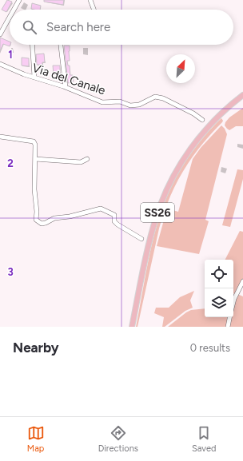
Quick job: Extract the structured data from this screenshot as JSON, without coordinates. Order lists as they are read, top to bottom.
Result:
{
  "streets": {
    "main road": ["SS26"],
    "street": ["Via del Canale"]
  },
  "north": "top right",
  "page": {
    "search": "Search here",
    "heading": ["Nearby", "0 results"],
    "nav": ["Map", "Directions", "Saved"]
  },
  "grid": {
    "rows": ["1", "2", "3"]
  }
}
